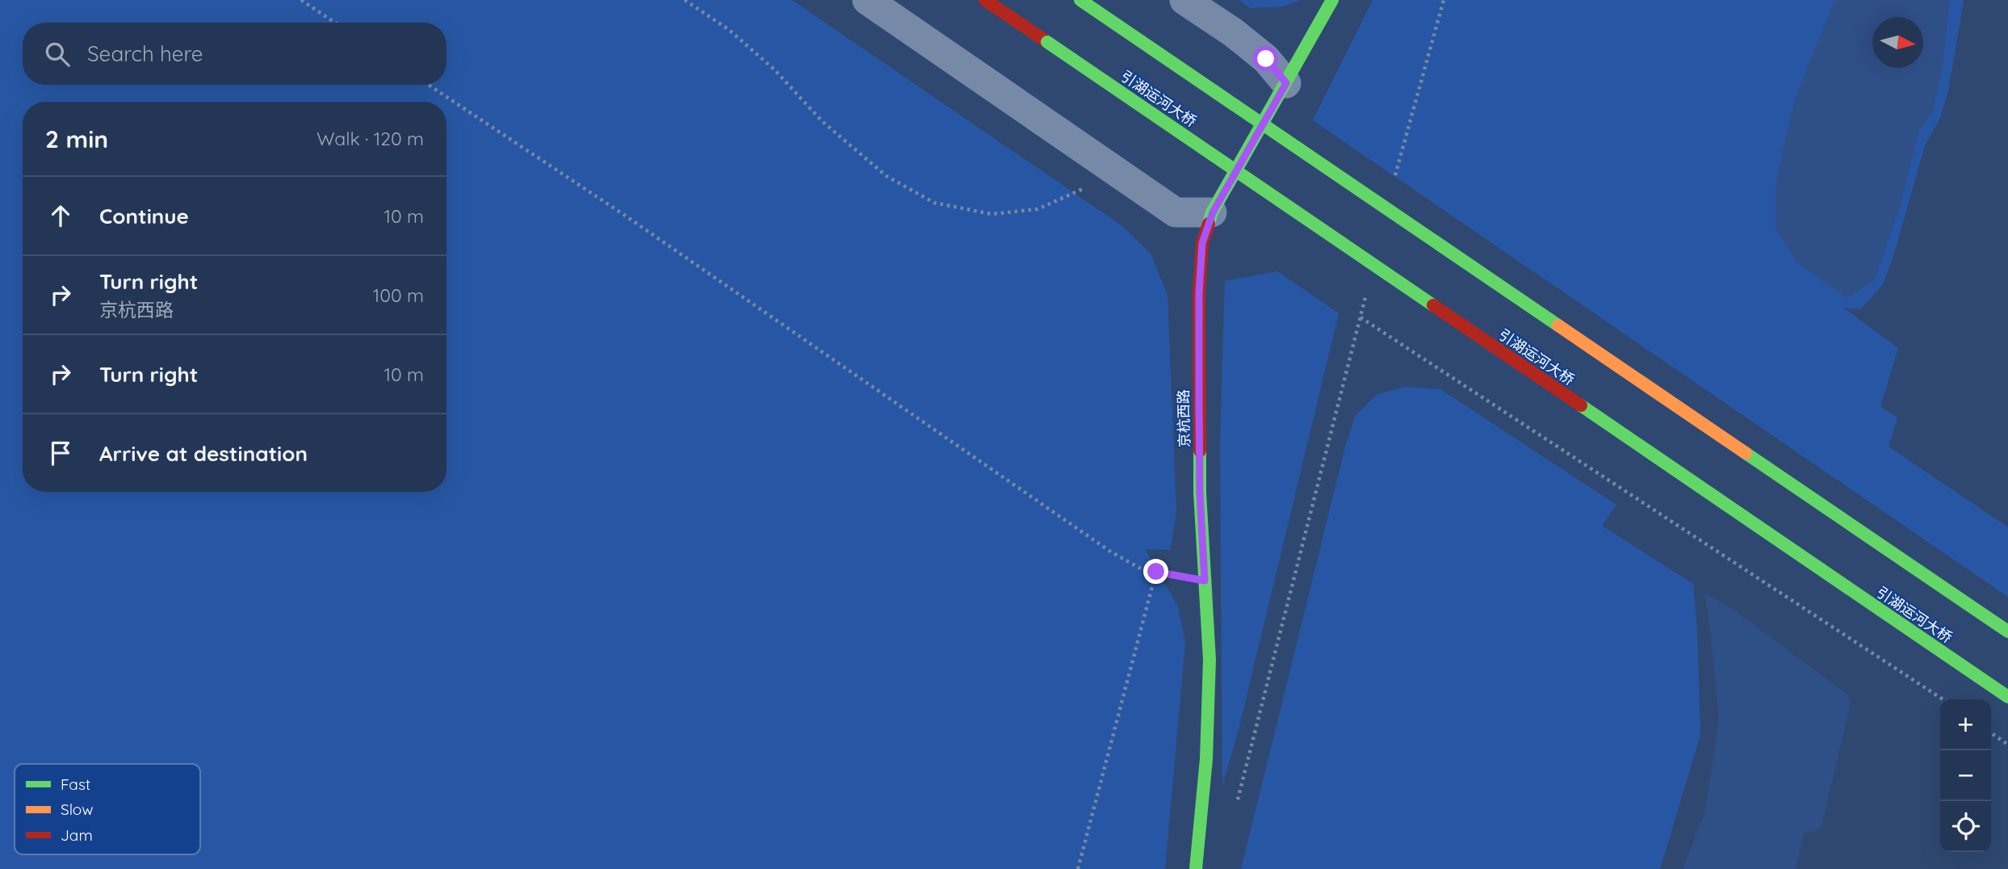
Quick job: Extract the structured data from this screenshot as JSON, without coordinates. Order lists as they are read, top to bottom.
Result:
{
  "streets": {
    "main road": ["引湖运河大桥", "京杭西路"]
  },
  "legend": ["Fast", "Slow", "Jam"],
  "north": "right",
  "page": {
    "search": "Search here",
    "heading": ["2 min", "Walk · 120 m"],
    "list": [
      ["Continue", "10 m"],
      ["Turn right", "京杭西路", "100 m"],
      ["Turn right", "10 m"],
      "Arrive at destination"
    ],
    "map_buttons": ["+", "−"]
  }
}
